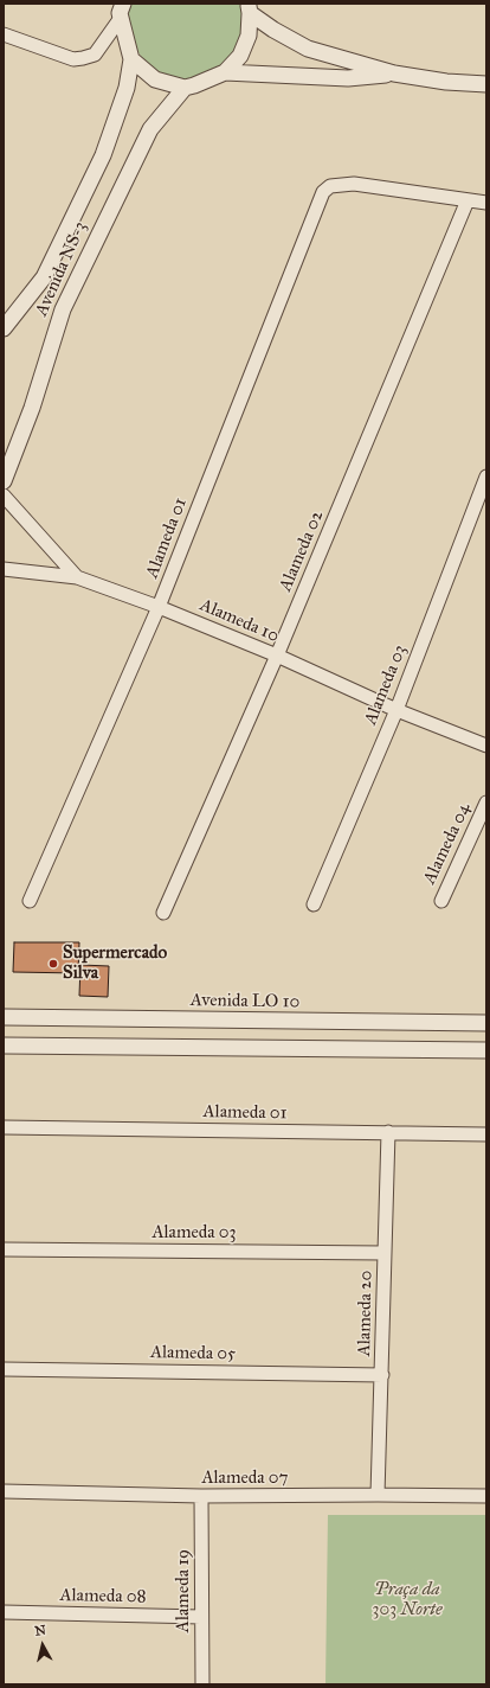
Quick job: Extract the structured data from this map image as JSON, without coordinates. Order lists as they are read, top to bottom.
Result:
{
  "streets": {
    "street": [
      "Avenida NS-3",
      "Alameda 01",
      "Alameda 02",
      "Alameda 10",
      "Alameda 03",
      "Alameda 04",
      "Avenida LO 10",
      "Alameda 20",
      "Alameda 05",
      "Alameda 07",
      "Alameda 19",
      "Alameda 08"
    ]
  },
  "crossings": [
    ["Alameda 01", "Alameda 02"],
    ["Alameda 01", "Alameda 10"],
    ["Alameda 01", "Alameda 20"],
    ["Alameda 02", "Alameda 10"],
    ["Alameda 10", "Alameda 03"],
    ["Alameda 03", "Alameda 20"],
    ["Alameda 20", "Alameda 05"],
    ["Alameda 20", "Alameda 07"],
    ["Alameda 07", "Alameda 19"],
    ["Alameda 19", "Alameda 08"]
  ],
  "parks": ["Praça da 303 Norte"],
  "places": ["Supermercado Silva"],
  "north": "top"
}
